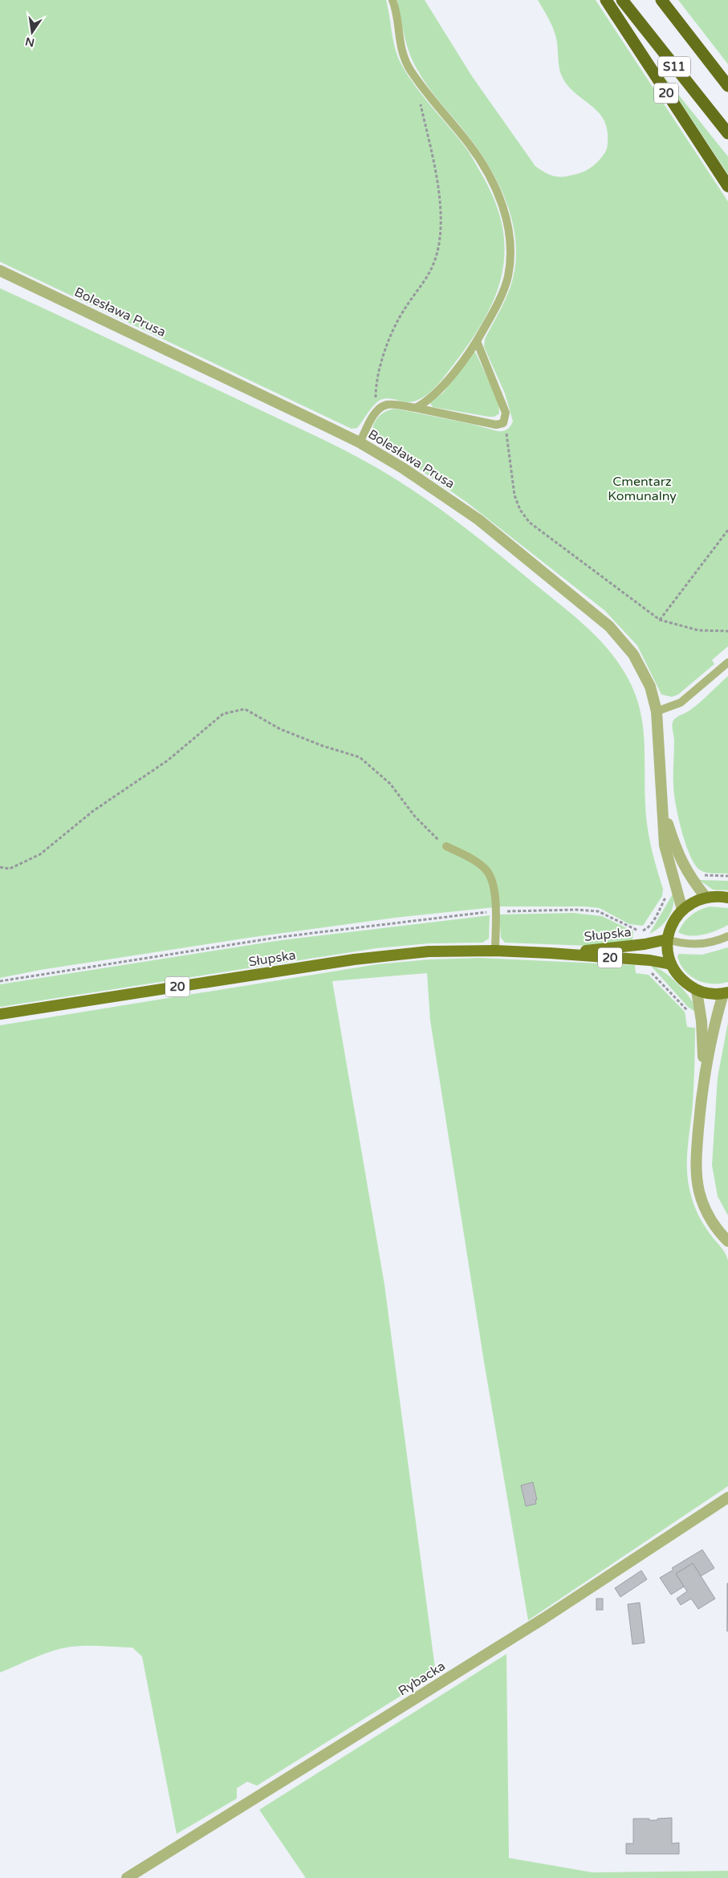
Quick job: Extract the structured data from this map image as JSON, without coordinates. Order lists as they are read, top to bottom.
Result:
{
  "streets": {
    "highway": ["S11", "20"],
    "main road": ["Słupska"],
    "street": ["Bolesława Prusa", "Rybacka"]
  },
  "parks": ["Cmentarz Komunalny"],
  "north": "bottom"
}
